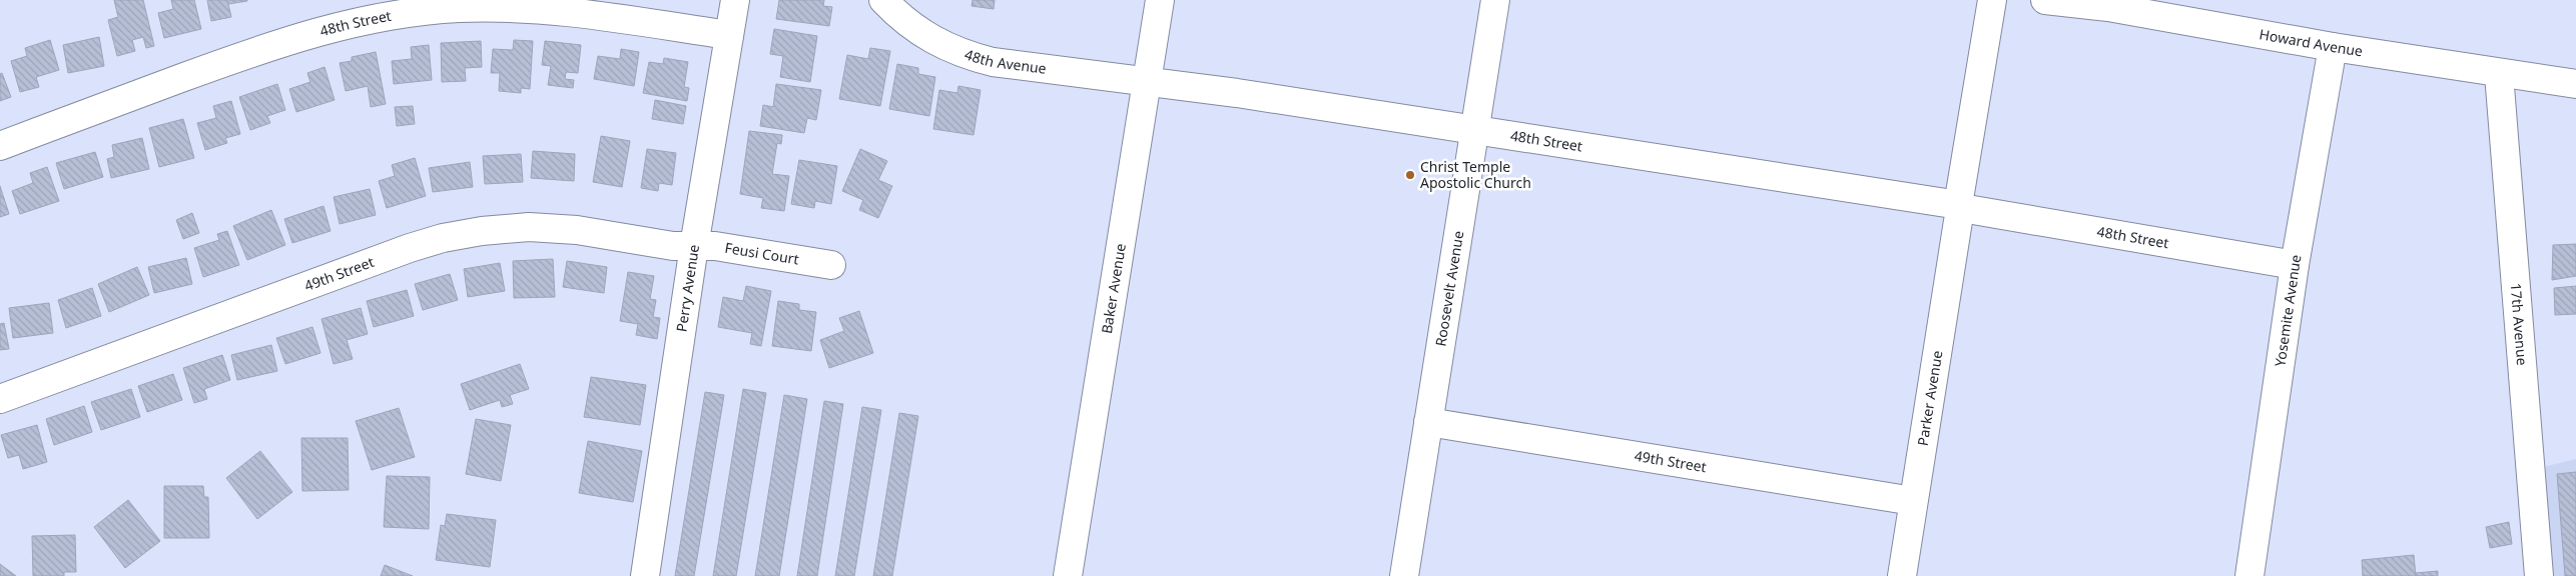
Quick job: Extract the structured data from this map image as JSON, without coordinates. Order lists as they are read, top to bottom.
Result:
{
  "streets": {
    "street": [
      "48th Street",
      "Howard Avenue",
      "48th Avenue",
      "Feusi Court",
      "49th Street",
      "Perry Avenue",
      "Baker Avenue",
      "Roosevelt Avenue",
      "Yosemite Avenue",
      "17th Avenue",
      "Parker Avenue"
    ]
  },
  "crossings": [
    ["48th Street", "48th Avenue"],
    ["48th Street", "Perry Avenue"],
    ["48th Street", "Baker Avenue"],
    ["48th Street", "Roosevelt Avenue"],
    ["48th Street", "Yosemite Avenue"],
    ["48th Street", "Parker Avenue"],
    ["Howard Avenue", "Yosemite Avenue"],
    ["Howard Avenue", "17th Avenue"],
    ["48th Avenue", "Baker Avenue"],
    ["Feusi Court", "49th Street"],
    ["Feusi Court", "Perry Avenue"],
    ["49th Street", "Perry Avenue"],
    ["49th Street", "Roosevelt Avenue"],
    ["49th Street", "Parker Avenue"]
  ],
  "places": ["Christ Temple Apostolic Church"]
}
